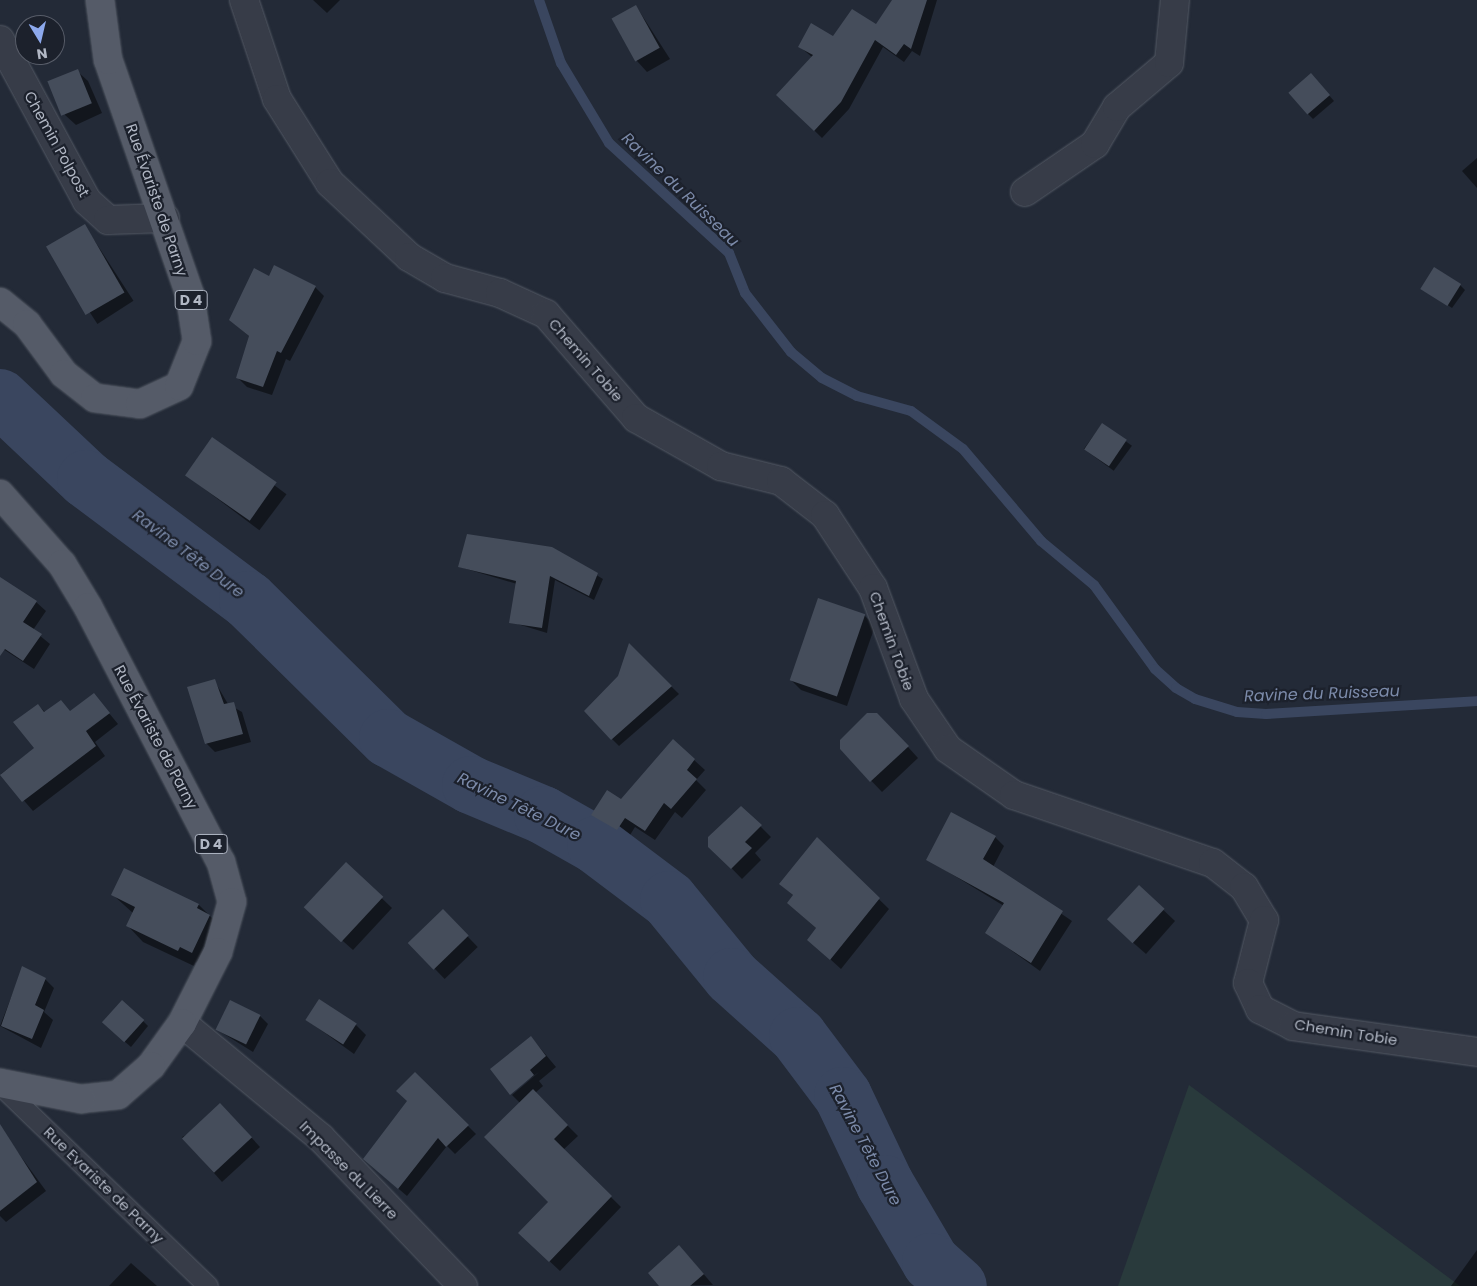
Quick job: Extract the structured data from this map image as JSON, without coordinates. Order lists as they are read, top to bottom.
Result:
{
  "streets": {
    "main road": ["Rue Évariste de Parny", "D 4"],
    "street": ["Chemin Polpost", "Chemin Tobie", "Impasse du Lierre"],
    "lane": ["Rue Evariste de Parny"]
  },
  "crossings": [
    ["Chemin Polpost", "Rue Évariste de Parny"],
    ["Rue Évariste de Parny", "Impasse du Lierre"],
    ["Rue Évariste de Parny", "Rue Evariste de Parny"]
  ],
  "water": ["Ravine du Ruisseau", "Ravine Tête Dure"],
  "north": "bottom"
}
